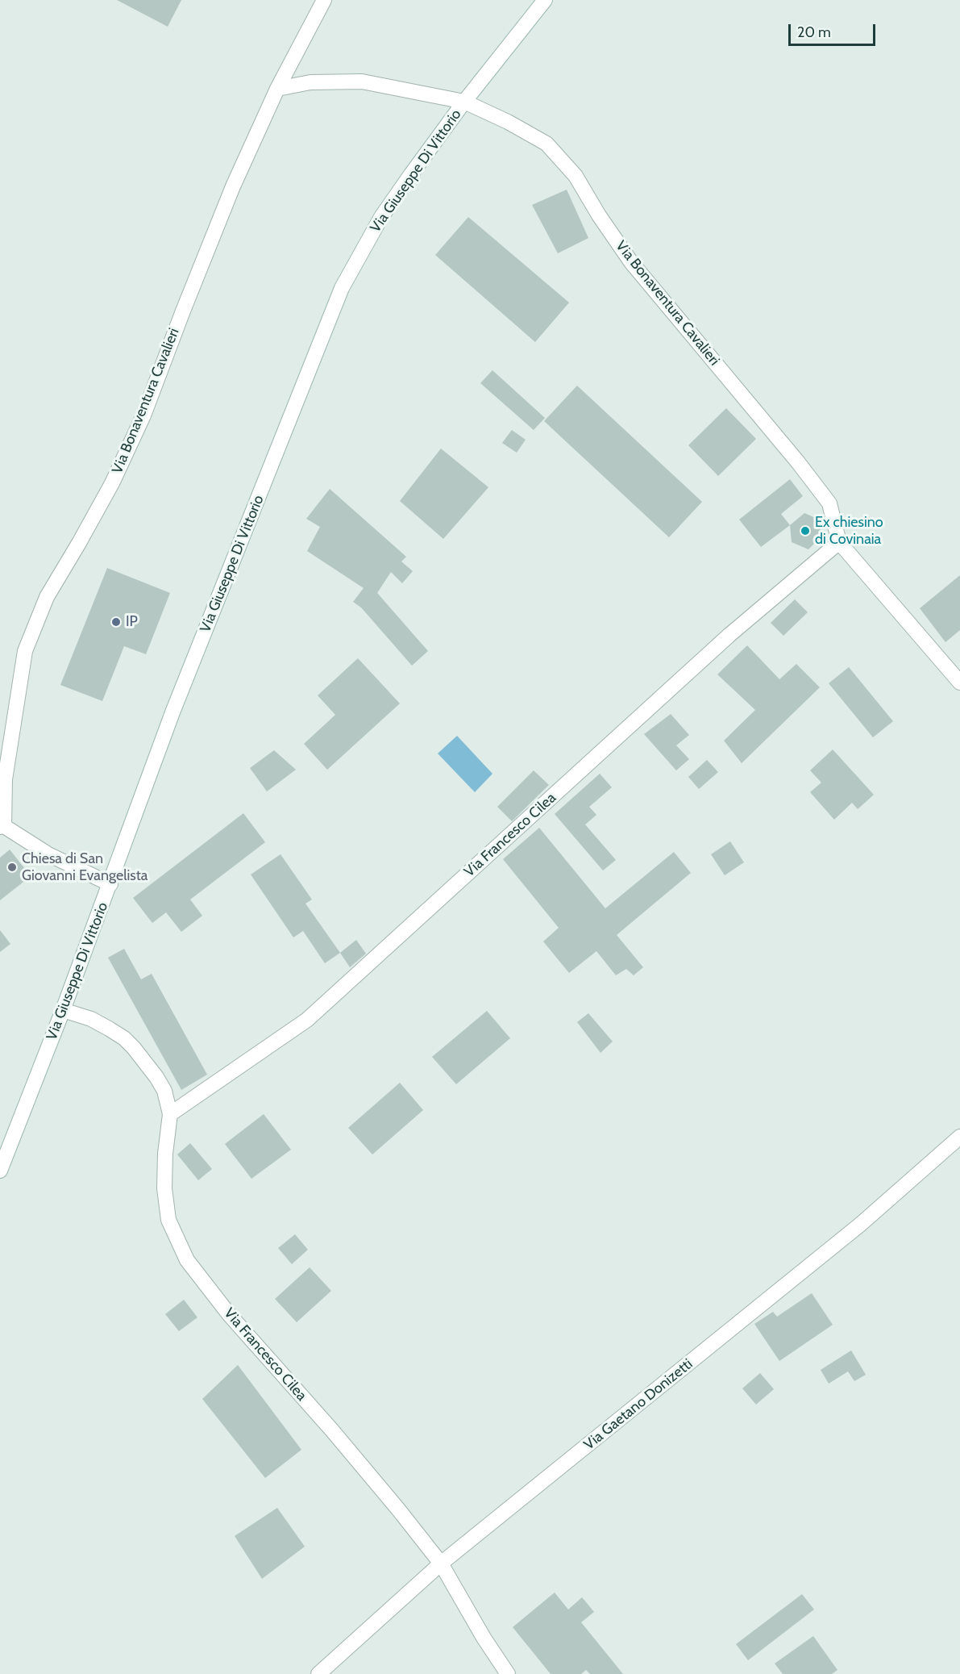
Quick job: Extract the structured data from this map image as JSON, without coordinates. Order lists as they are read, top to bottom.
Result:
{
  "streets": {
    "street": [
      "Via Giuseppe Di Vittorio",
      "Via Bonaventura Cavalieri",
      "Via Francesco Cilea",
      "Via Gaetano Donizetti"
    ]
  },
  "crossings": [
    ["Via Giuseppe Di Vittorio", "Via Bonaventura Cavalieri"],
    ["Via Giuseppe Di Vittorio", "Via Francesco Cilea"],
    ["Via Bonaventura Cavalieri", "Via Francesco Cilea"],
    ["Via Francesco Cilea", "Via Gaetano Donizetti"]
  ],
  "places": ["Ex chiesino di Covinaia", "IP", "Chiesa di San Giovanni Evangelista"],
  "scale_bar": "20 m"
}
